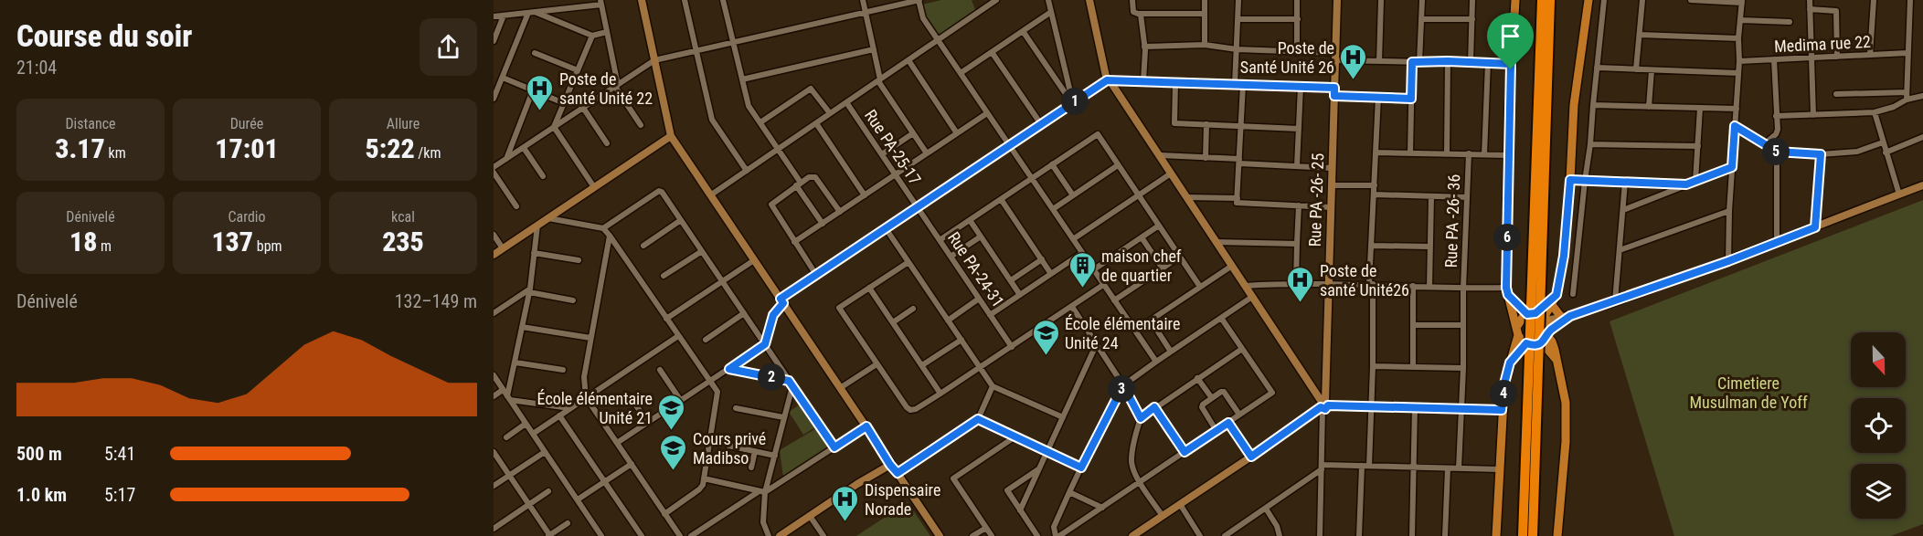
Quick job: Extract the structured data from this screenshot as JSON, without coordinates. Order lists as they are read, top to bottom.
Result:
{
  "streets": {
    "street": [
      "Medima rue 22",
      "Rue PA-25-17",
      "Rue PA -26- 25",
      "Rue PA -26- 36",
      "Rue PA-24-31"
    ]
  },
  "crossings": [
    ["Rue PA-25-17", "Rue PA-24-31"]
  ],
  "parks": ["Cimetiere Musulman de Yoff"],
  "places": {
    "hospital": [
      "Poste de Santé Unité 26",
      "Poste de santé Unité 22",
      "Poste de santé Unité26",
      "Dispensaire Norade"
    ],
    "building": ["maison chef de quartier"],
    "school or university": ["École élémentaire Unité 24", "École élémentaire Unité 21", "Cours privé Madibso"]
  },
  "north": "bottom",
  "page": {
    "heading": ["Course du soir", "21:04"],
    "pins": [
      "1",
      "5",
      "6",
      "2",
      "3",
      "4"
    ],
    "stats": [
      ["Distance", "3.17 km"],
      ["Durée", "17:01"],
      ["Allure", "5:22 /km"],
      ["Dénivelé", "18 m"],
      ["Cardio", "137 bpm"],
      ["kcal", "235"]
    ],
    "chart": ["Dénivelé", "132–149 m"],
    "list": [
      {
        "name": "500 m",
        "note": "5:41"
      },
      {
        "name": "1.0 km",
        "note": "5:17"
      }
    ]
  }
}
